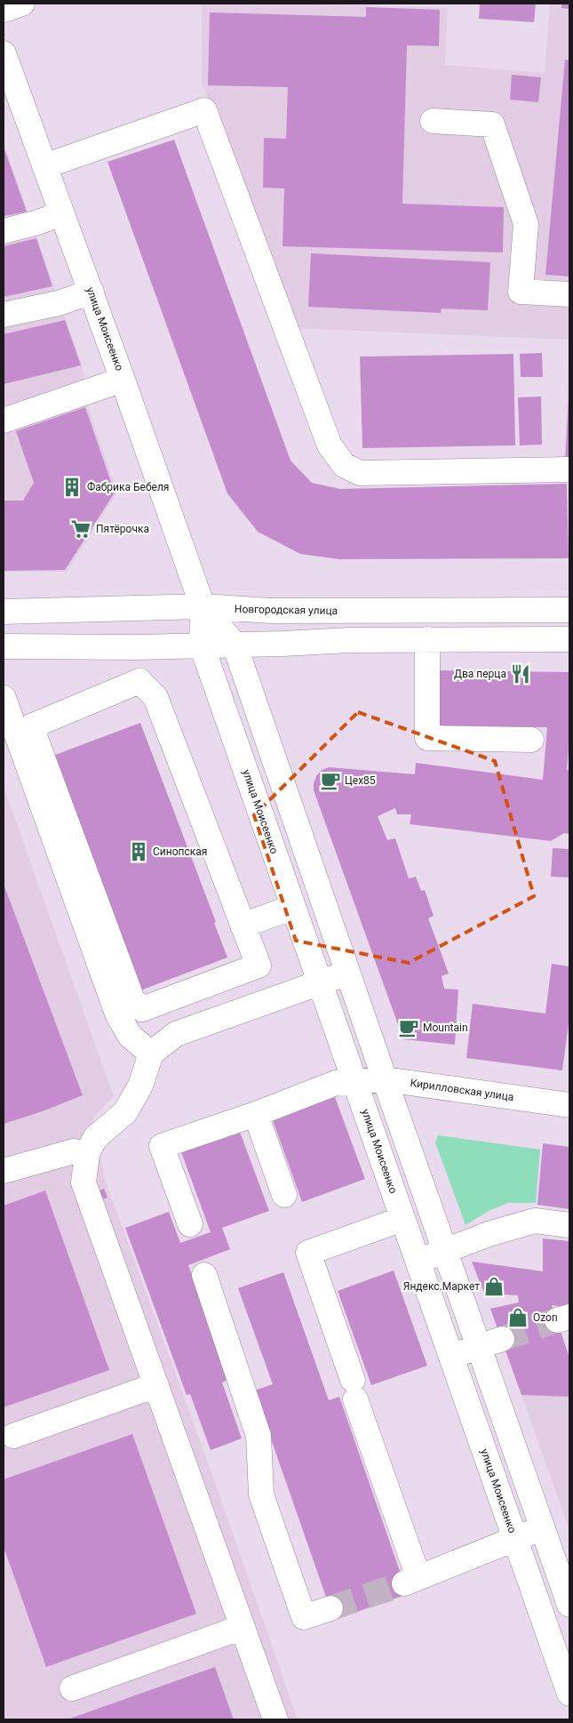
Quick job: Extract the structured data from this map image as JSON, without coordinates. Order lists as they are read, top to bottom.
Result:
{
  "streets": {
    "street": ["улица Моисеенко", "Новгородская улица", "Кирилловская улица"]
  },
  "crossings": [
    ["улица Моисеенко", "Новгородская улица"],
    ["улица Моисеенко", "Кирилловская улица"]
  ],
  "places": {
    "building": ["Фабрика Бебеля", "Синопская"],
    "supermarket": ["Пятёрочка"],
    "restaurant": ["Два перца"],
    "cafe": ["Цех85", "Mountain"],
    "shop": ["Яндекс.Маркет", "Ozon"]
  }
}
